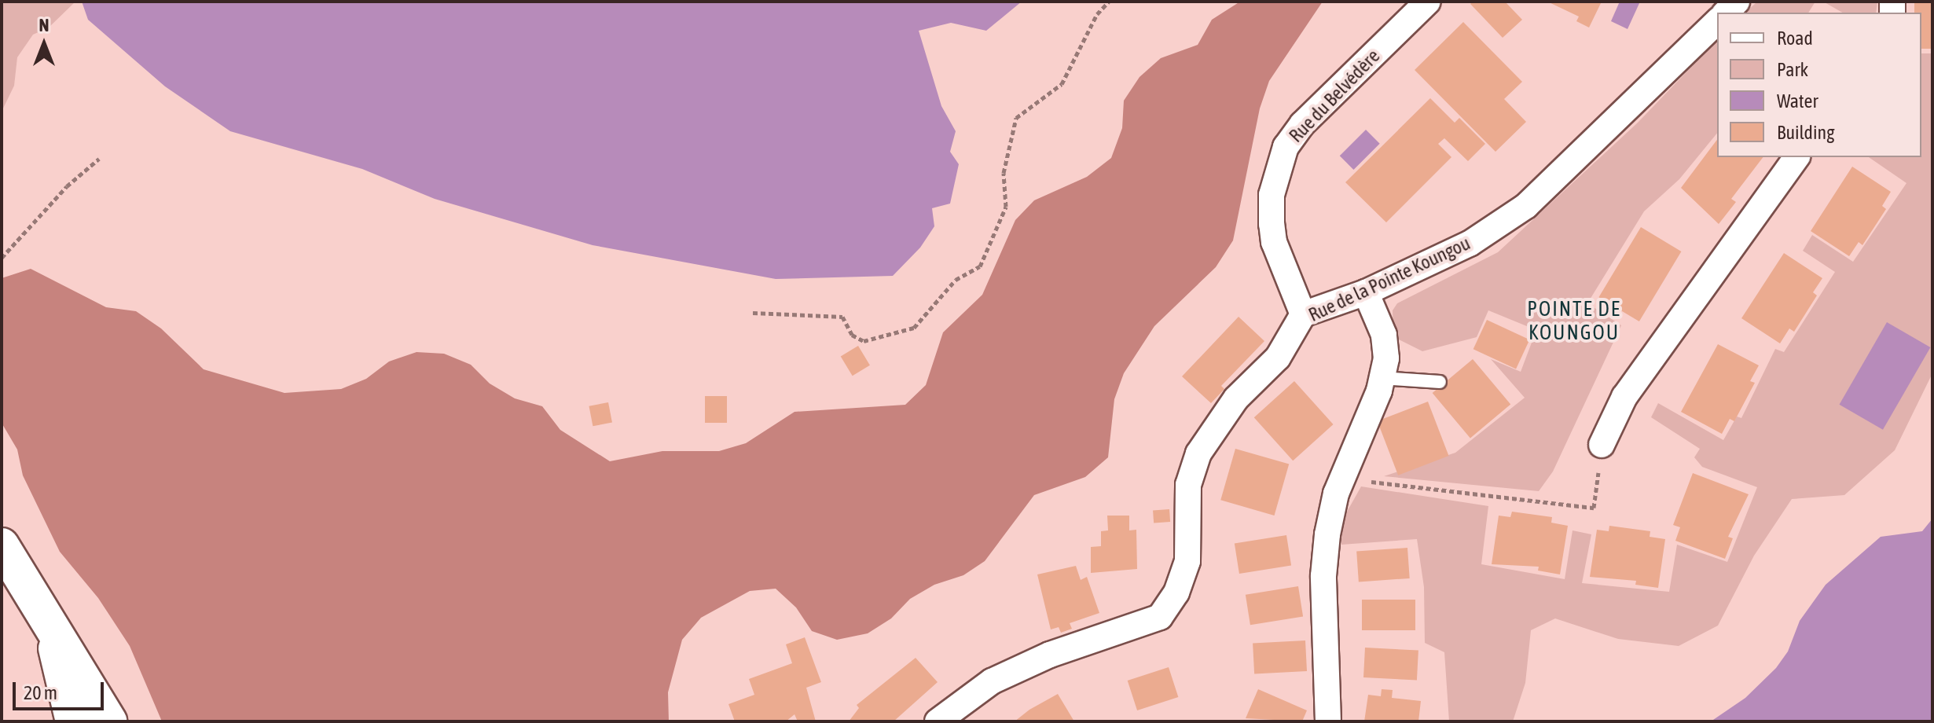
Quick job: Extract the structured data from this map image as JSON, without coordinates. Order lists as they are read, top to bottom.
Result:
{
  "streets": {
    "street": ["Rue du Belvédère", "Rue de la Pointe Koungou"]
  },
  "crossings": [
    ["Rue du Belvédère", "Rue de la Pointe Koungou"]
  ],
  "districts": ["POINTE DE KOUNGOU"],
  "legend": [
    "Road",
    "Park",
    "Water",
    "Building"
  ],
  "scale_bar": "20 m",
  "north": "top"
}
